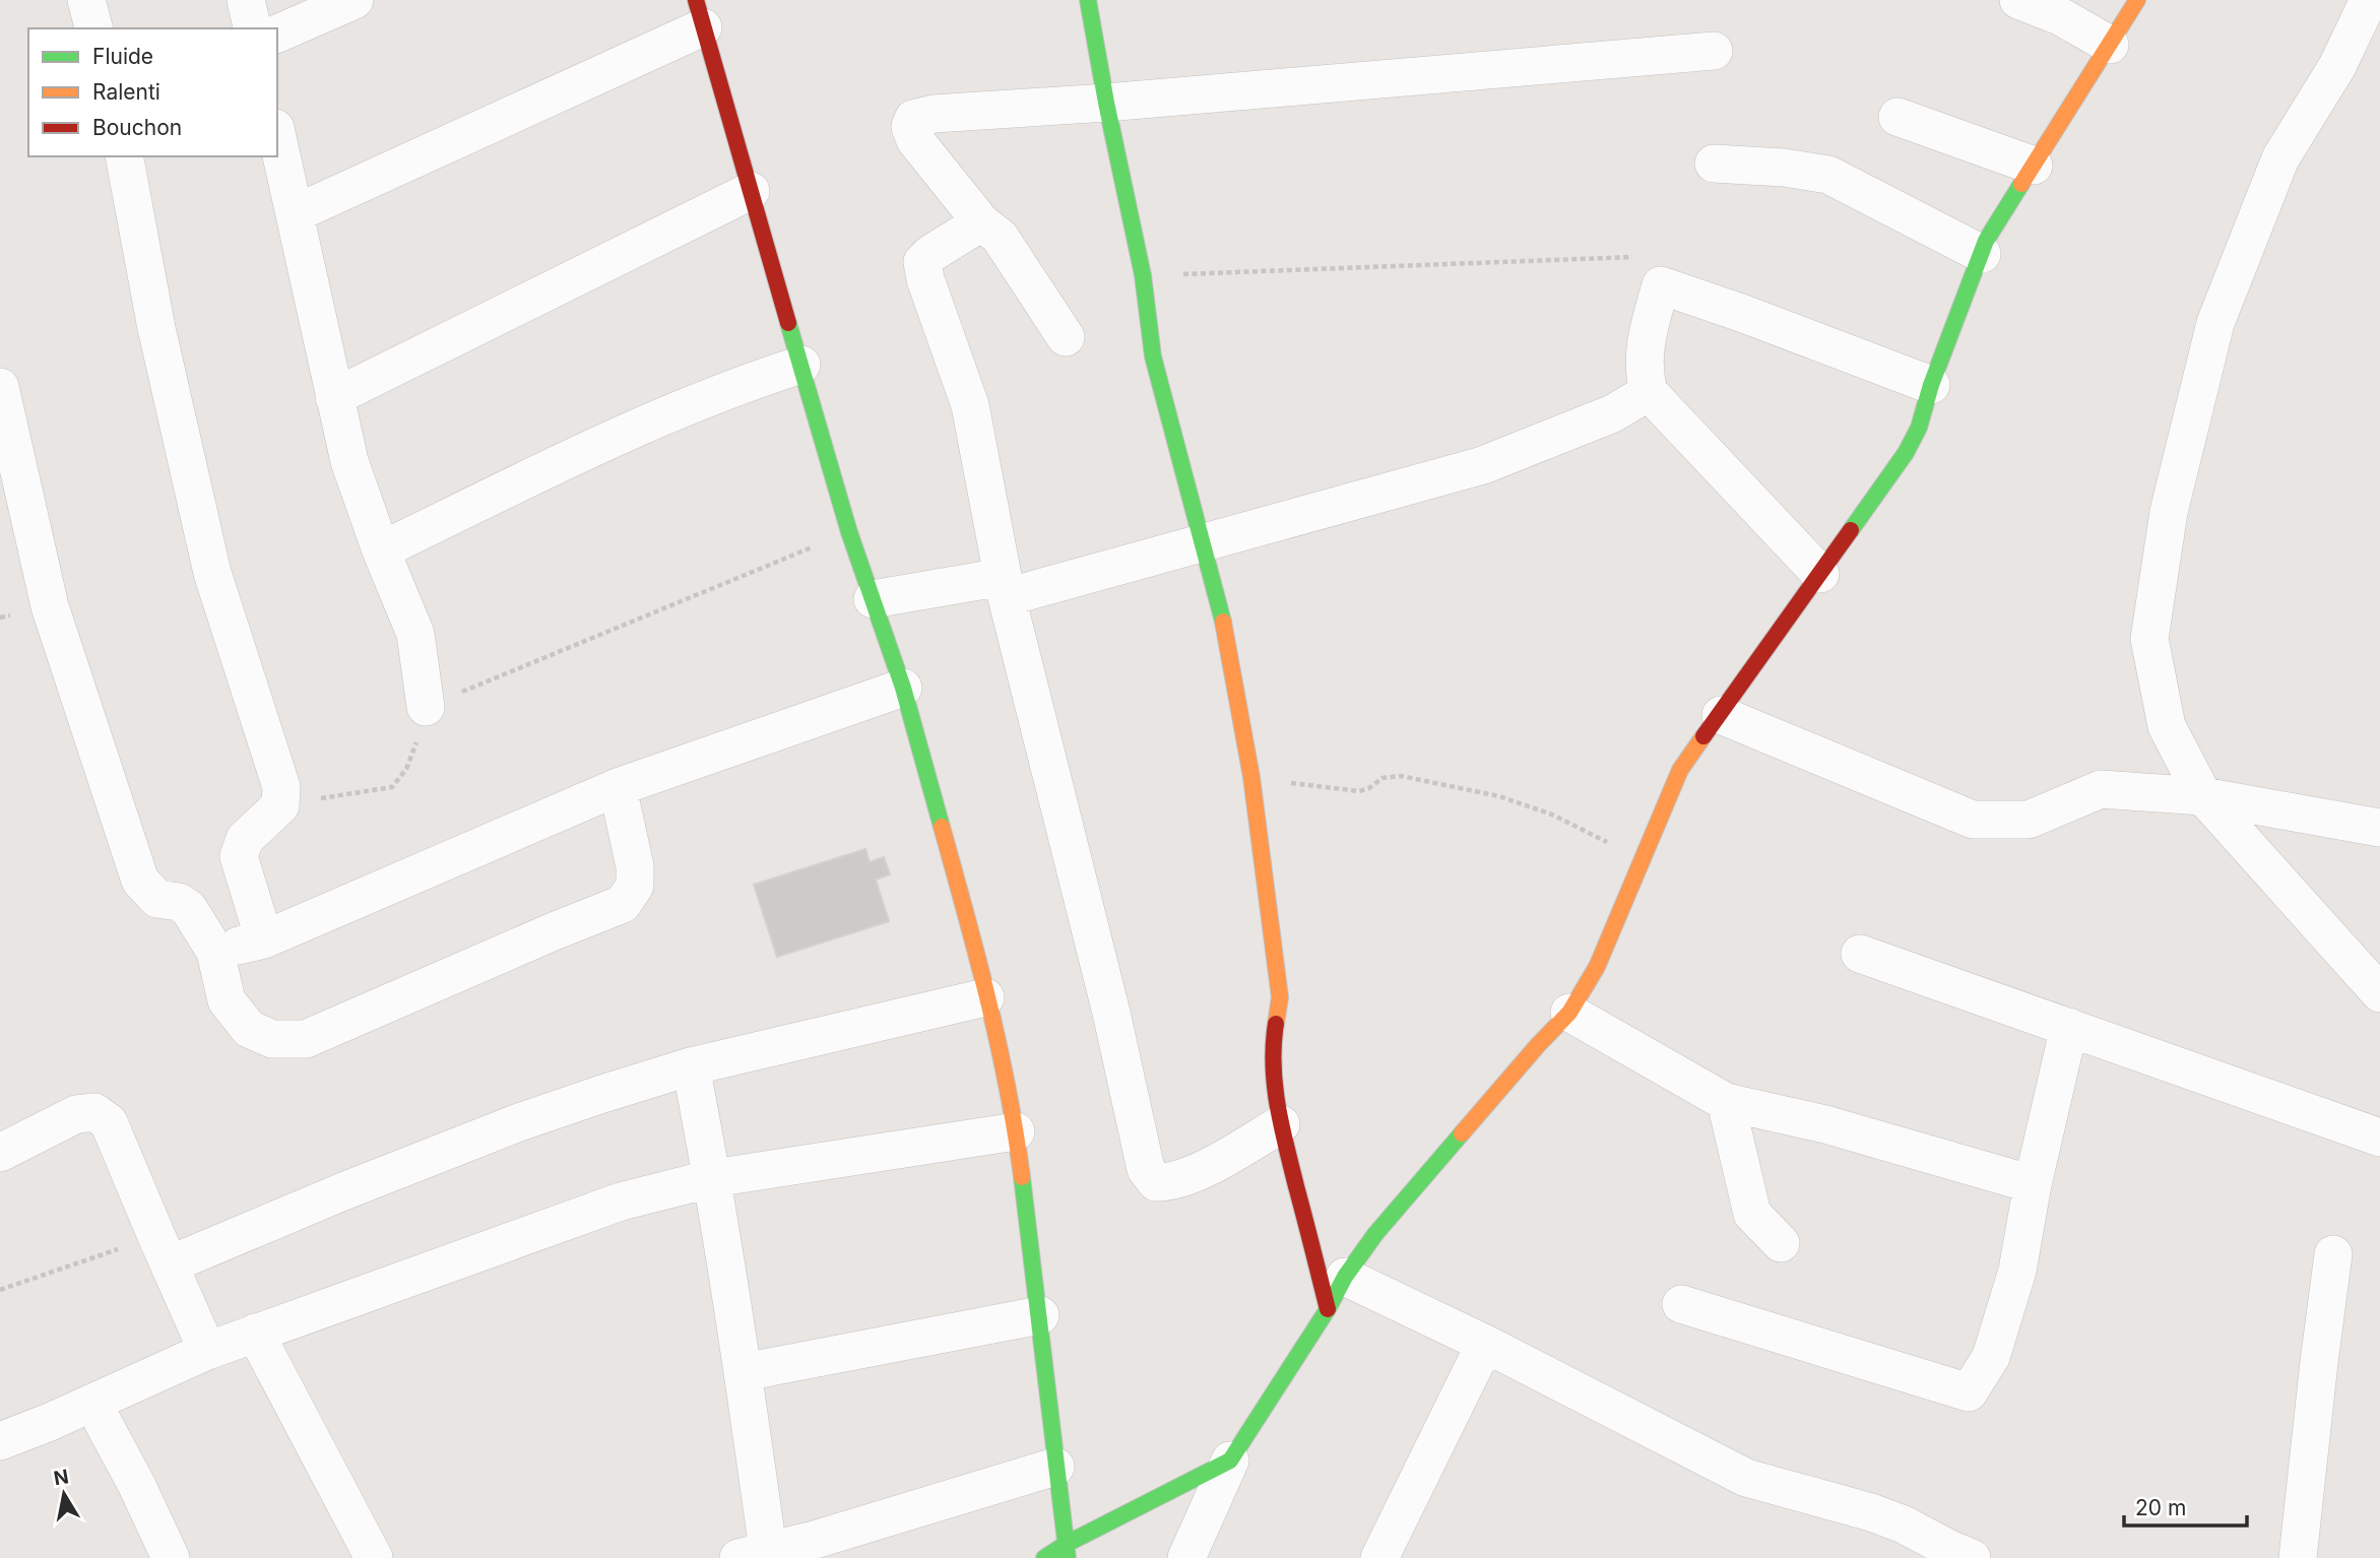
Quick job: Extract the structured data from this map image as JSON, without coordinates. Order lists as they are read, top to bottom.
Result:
{
  "legend": ["Fluide", "Ralenti", "Bouchon"],
  "scale_bar": "20 m",
  "north": "top"
}
